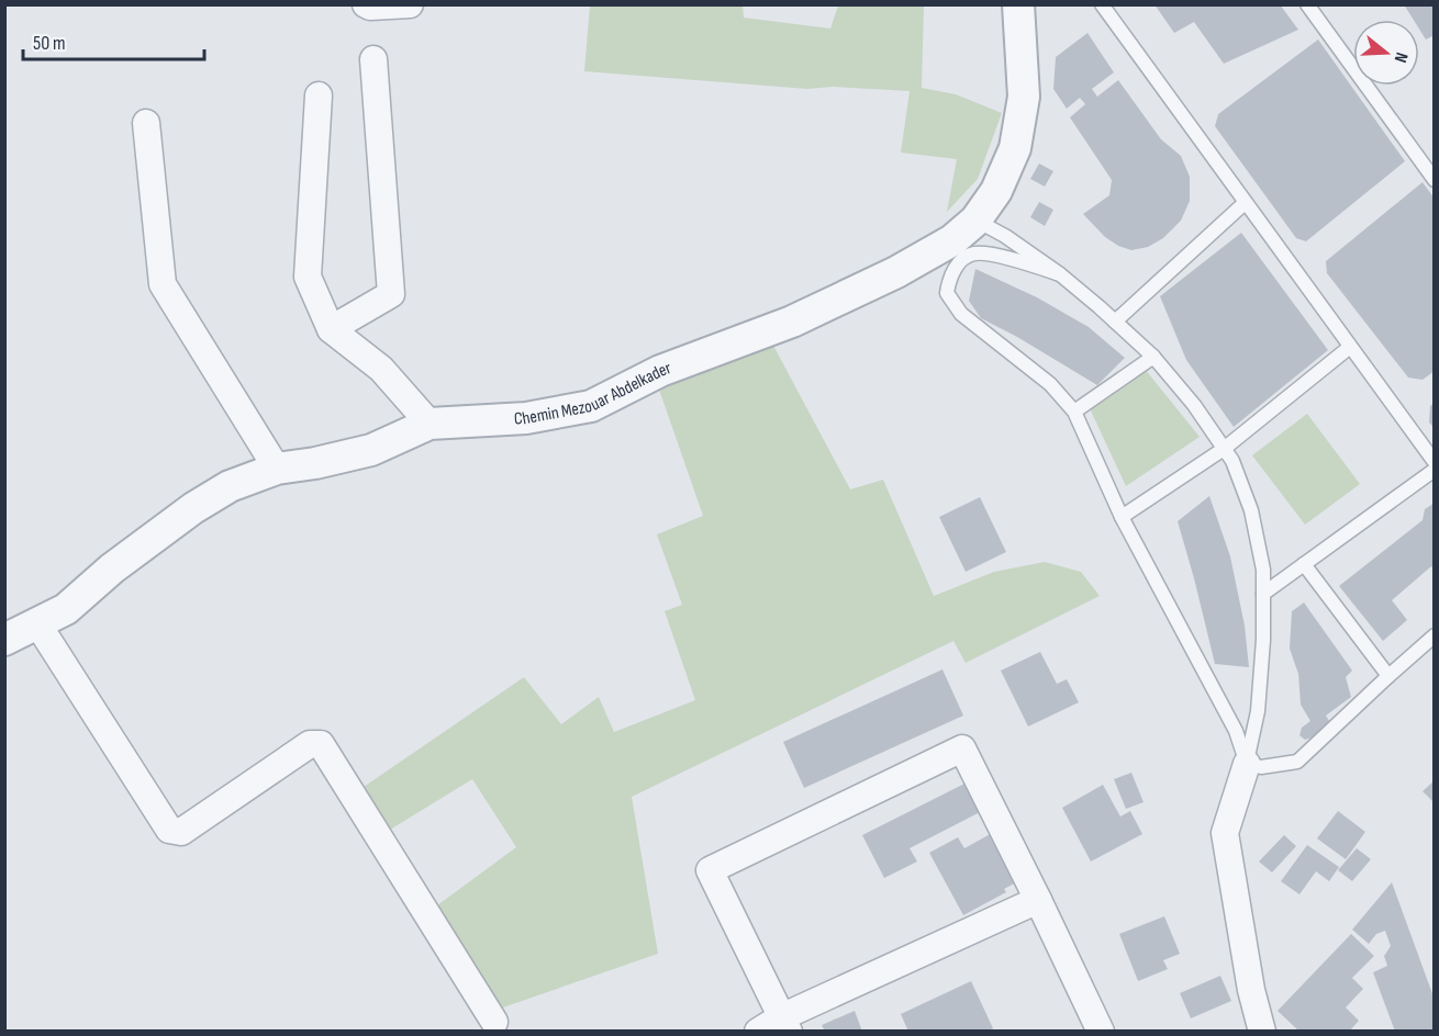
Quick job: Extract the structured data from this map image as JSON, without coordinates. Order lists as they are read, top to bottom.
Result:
{
  "streets": {
    "street": ["Chemin Mezouar Abdelkader"]
  },
  "scale_bar": "50 m",
  "north": "right"
}
